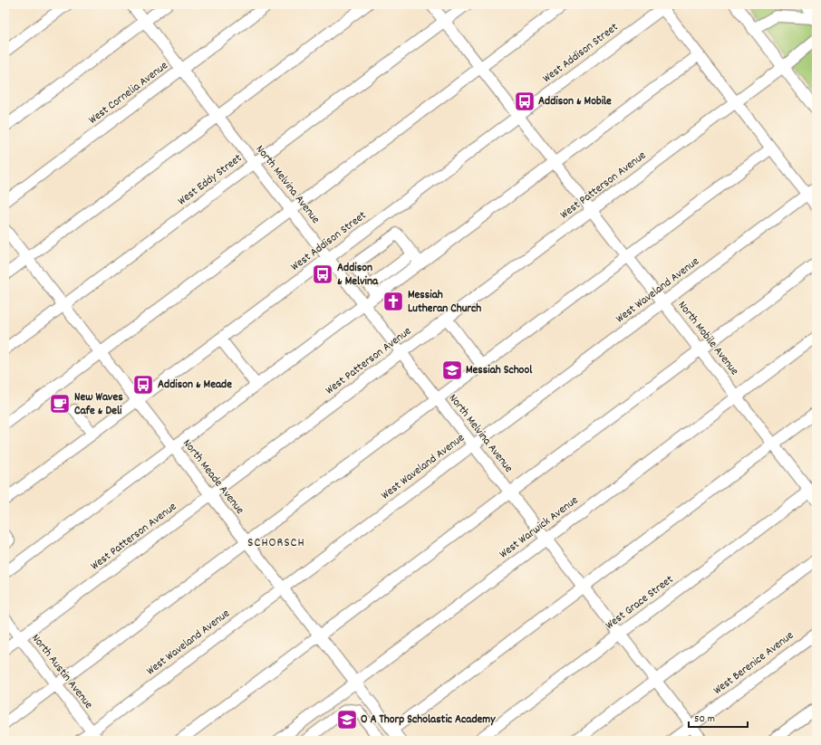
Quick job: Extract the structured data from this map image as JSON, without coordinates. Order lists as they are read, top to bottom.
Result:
{
  "streets": {
    "street": [
      "West Addison Street",
      "West Cornelia Avenue",
      "West Eddy Street",
      "North Melvina Avenue",
      "West Patterson Avenue",
      "West Waveland Avenue",
      "North Mobile Avenue",
      "North Meade Avenue",
      "West Warwick Avenue",
      "West Grace Street",
      "West Berenice Avenue",
      "North Austin Avenue"
    ]
  },
  "crossings": [
    ["West Addison Street", "North Melvina Avenue"],
    ["West Addison Street", "North Mobile Avenue"],
    ["West Addison Street", "North Meade Avenue"],
    ["West Cornelia Avenue", "North Melvina Avenue"],
    ["West Eddy Street", "North Melvina Avenue"],
    ["West Eddy Street", "North Mobile Avenue"],
    ["West Eddy Street", "North Meade Avenue"],
    ["North Melvina Avenue", "West Patterson Avenue"],
    ["North Melvina Avenue", "West Waveland Avenue"],
    ["North Melvina Avenue", "West Warwick Avenue"],
    ["North Melvina Avenue", "West Grace Street"],
    ["North Melvina Avenue", "West Berenice Avenue"],
    ["West Patterson Avenue", "North Mobile Avenue"],
    ["West Patterson Avenue", "North Meade Avenue"],
    ["West Patterson Avenue", "North Austin Avenue"],
    ["West Waveland Avenue", "North Mobile Avenue"],
    ["West Waveland Avenue", "North Meade Avenue"],
    ["West Waveland Avenue", "North Austin Avenue"],
    ["North Mobile Avenue", "West Warwick Avenue"],
    ["North Mobile Avenue", "West Grace Street"],
    ["North Meade Avenue", "West Warwick Avenue"]
  ],
  "districts": ["SCHORSCH"],
  "places": {
    "bus stop": ["Addison & Mobile", "Addison & Melvina", "Addison & Meade"],
    "church": ["Messiah Lutheran Church"],
    "school or university": ["Messiah School", "O A Thorp Scholastic Academy"],
    "cafe": ["New Waves Cafe & Deli"]
  },
  "scale_bar": "50 m"
}
